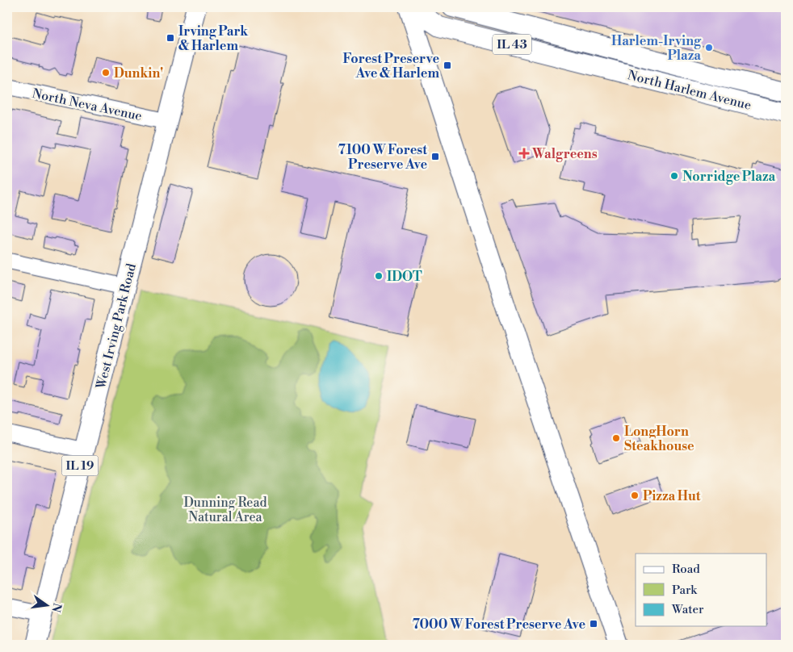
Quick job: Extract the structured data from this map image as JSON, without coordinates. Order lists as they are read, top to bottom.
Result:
{
  "streets": {
    "main road": [
      "IL 43",
      "North Harlem Avenue",
      "West Irving Park Road",
      "IL 19"
    ],
    "street": ["North Neva Avenue"]
  },
  "crossings": [
    ["North Neva Avenue", "West Irving Park Road"]
  ],
  "parks": ["Dunning Read Natural Area"],
  "places": {
    "transit": [
      "Irving Park & Harlem",
      "Forest Preserve Ave & Harlem",
      "7100 W Forest Preserve Ave",
      "7000 W Forest Preserve Ave"
    ],
    "other": [
      "Harlem-Irving Plaza",
      "Dunkin'",
      "Norridge Plaza",
      "IDOT",
      "LongHorn Steakhouse",
      "Pizza Hut"
    ],
    "health": ["Walgreens"]
  },
  "legend": ["Road", "Park", "Water"],
  "north": "right"
}
